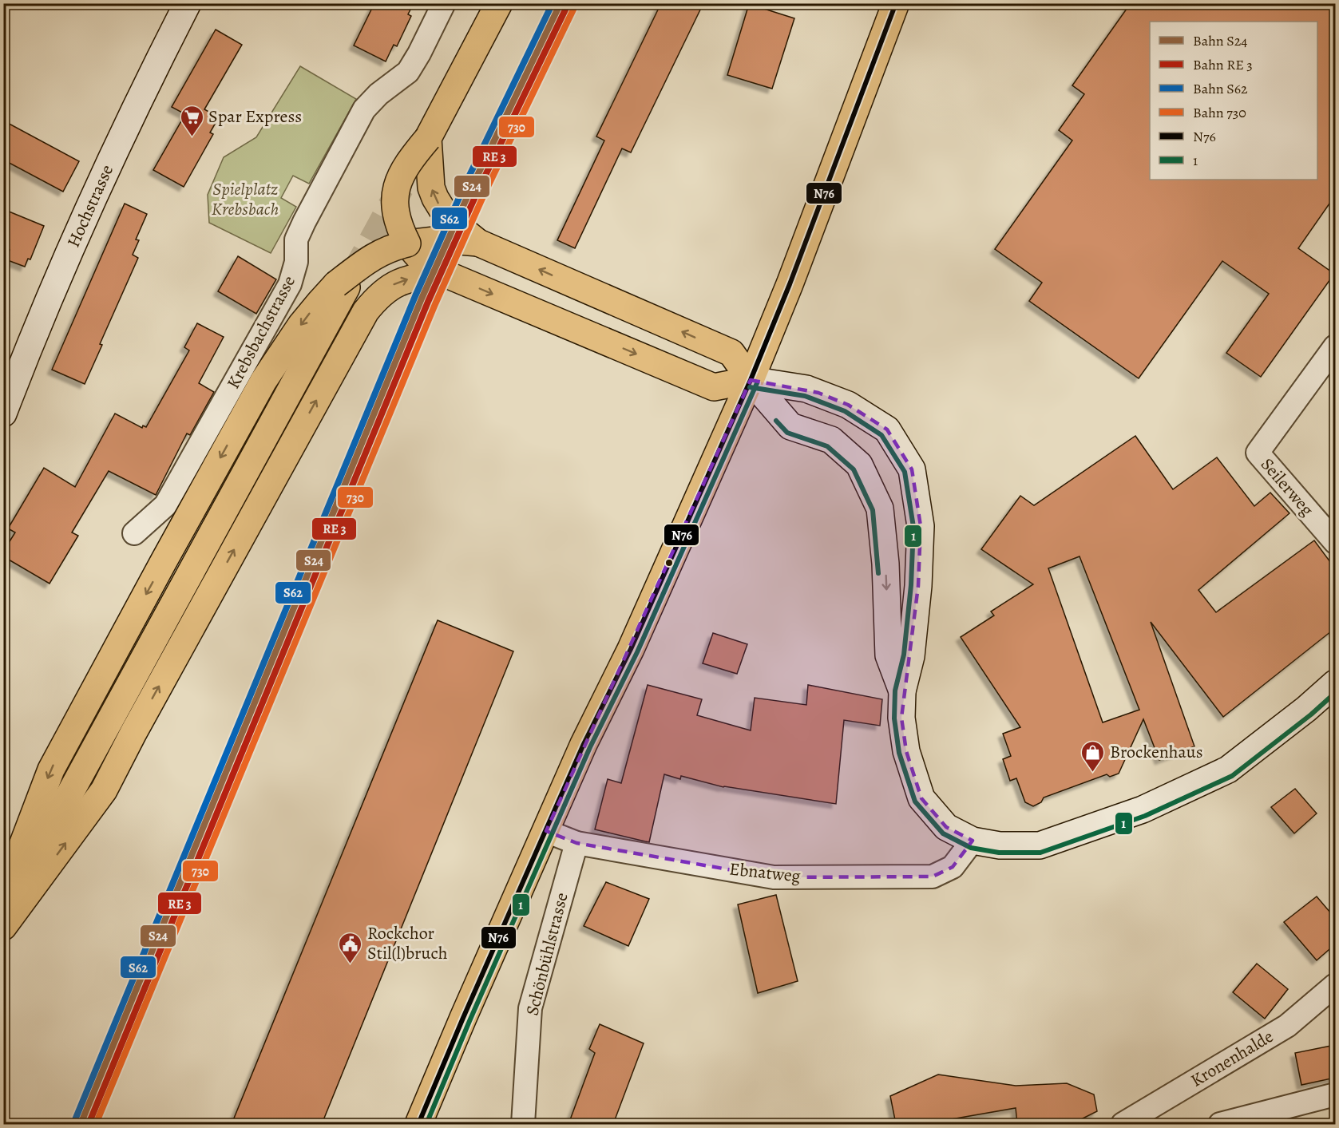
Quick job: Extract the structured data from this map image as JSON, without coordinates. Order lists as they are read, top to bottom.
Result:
{
  "streets": {
    "street": [
      "Hochstrasse",
      "Krebsbachstrasse",
      "Seilerweg",
      "Ebnatweg",
      "Schönbühlstrasse",
      "Kronenhalde"
    ]
  },
  "crossings": [
    ["Ebnatweg", "Schönbühlstrasse"]
  ],
  "parks": ["Spielplatz Krebsbach"],
  "places": {
    "supermarket": ["Spar Express"],
    "shop": ["Brockenhaus"],
    "public building": ["Rockchor Stil(l)bruch"]
  },
  "lines": [
    "rail line S24",
    "rail line S62",
    "transit line N76",
    "rail line 730",
    "transit line 1"
  ],
  "legend": [
    "Bahn S24",
    "Bahn RE 3",
    "Bahn S62",
    "Bahn 730",
    "N76",
    "1"
  ]
}
